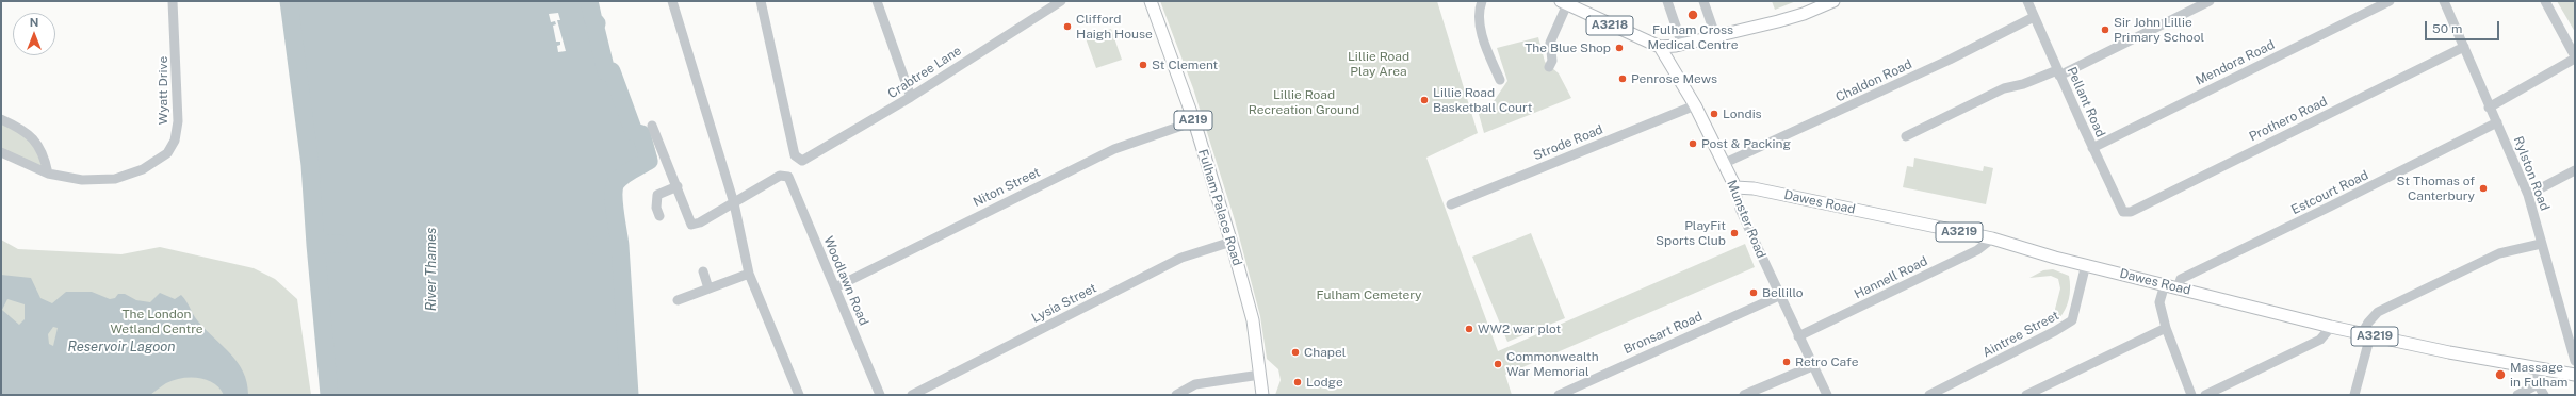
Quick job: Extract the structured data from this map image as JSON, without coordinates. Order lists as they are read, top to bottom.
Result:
{
  "streets": {
    "main road": [
      "A3218",
      "A219",
      "Dawes Road",
      "Fulham Palace Road",
      "Munster Road",
      "A3219"
    ],
    "street": [
      "Mendora Road",
      "Crabtree Lane",
      "Chaldon Road",
      "Wyatt Drive",
      "Pellant Road",
      "Prothero Road",
      "Strode Road",
      "Rylston Road",
      "Niton Street",
      "Estcourt Road",
      "Hannell Road",
      "Woodlawn Road",
      "Lysia Street",
      "Bronsart Road",
      "Aintree Street"
    ]
  },
  "crossings": [
    ["A3218", "Munster Road"],
    ["Mendora Road", "Pellant Road"],
    ["Chaldon Road", "Pellant Road"],
    ["Chaldon Road", "Munster Road"],
    ["Pellant Road", "Prothero Road"],
    ["Prothero Road", "Rylston Road"],
    ["Strode Road", "Munster Road"],
    ["Rylston Road", "Estcourt Road"],
    ["Niton Street", "Fulham Palace Road"],
    ["Niton Street", "Woodlawn Road"],
    ["Estcourt Road", "Dawes Road"],
    ["Dawes Road", "Munster Road"],
    ["Dawes Road", "Hannell Road"],
    ["Dawes Road", "Aintree Street"],
    ["Fulham Palace Road", "Lysia Street"],
    ["Munster Road", "Hannell Road"],
    ["Munster Road", "Bronsart Road"]
  ],
  "water": ["River Thames", "Reservoir Lagoon"],
  "parks": [
    "Lillie Road Play Area",
    "Lillie Road Recreation Ground",
    "Fulham Cemetery",
    "The London Wetland Centre"
  ],
  "places": [
    "Fulham Cross Medical Centre",
    "Clifford Haigh House",
    "Sir John Lillie Primary School",
    "The Blue Shop",
    "St Clement",
    "Penrose Mews",
    "Lillie Road Basketball Court",
    "Londis",
    "Post & Packing",
    "St Thomas of Canterbury",
    "PlayFit Sports Club",
    "Bellillo",
    "WW2 war plot",
    "Chapel",
    "Retro Cafe",
    "Commonwealth War Memorial",
    "Massage in Fulham",
    "Lodge"
  ],
  "scale_bar": "50 m",
  "north": "top"
}
